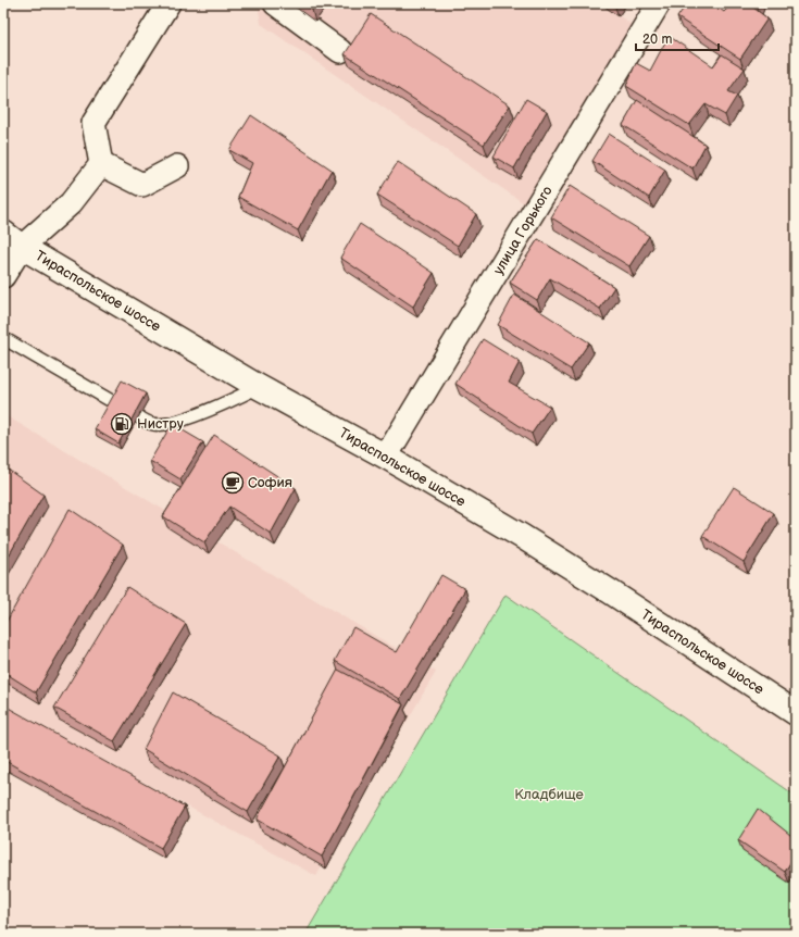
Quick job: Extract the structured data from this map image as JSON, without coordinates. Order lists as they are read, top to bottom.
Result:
{
  "streets": {
    "main road": ["Тираспольское шоссе"],
    "street": ["улица Горького"]
  },
  "crossings": [
    ["улица Горького", "Тираспольское шоссе"]
  ],
  "parks": ["Кладбище"],
  "places": {
    "fuel station": ["Нистру"],
    "cafe": ["София"]
  },
  "scale_bar": "20 m"
}
